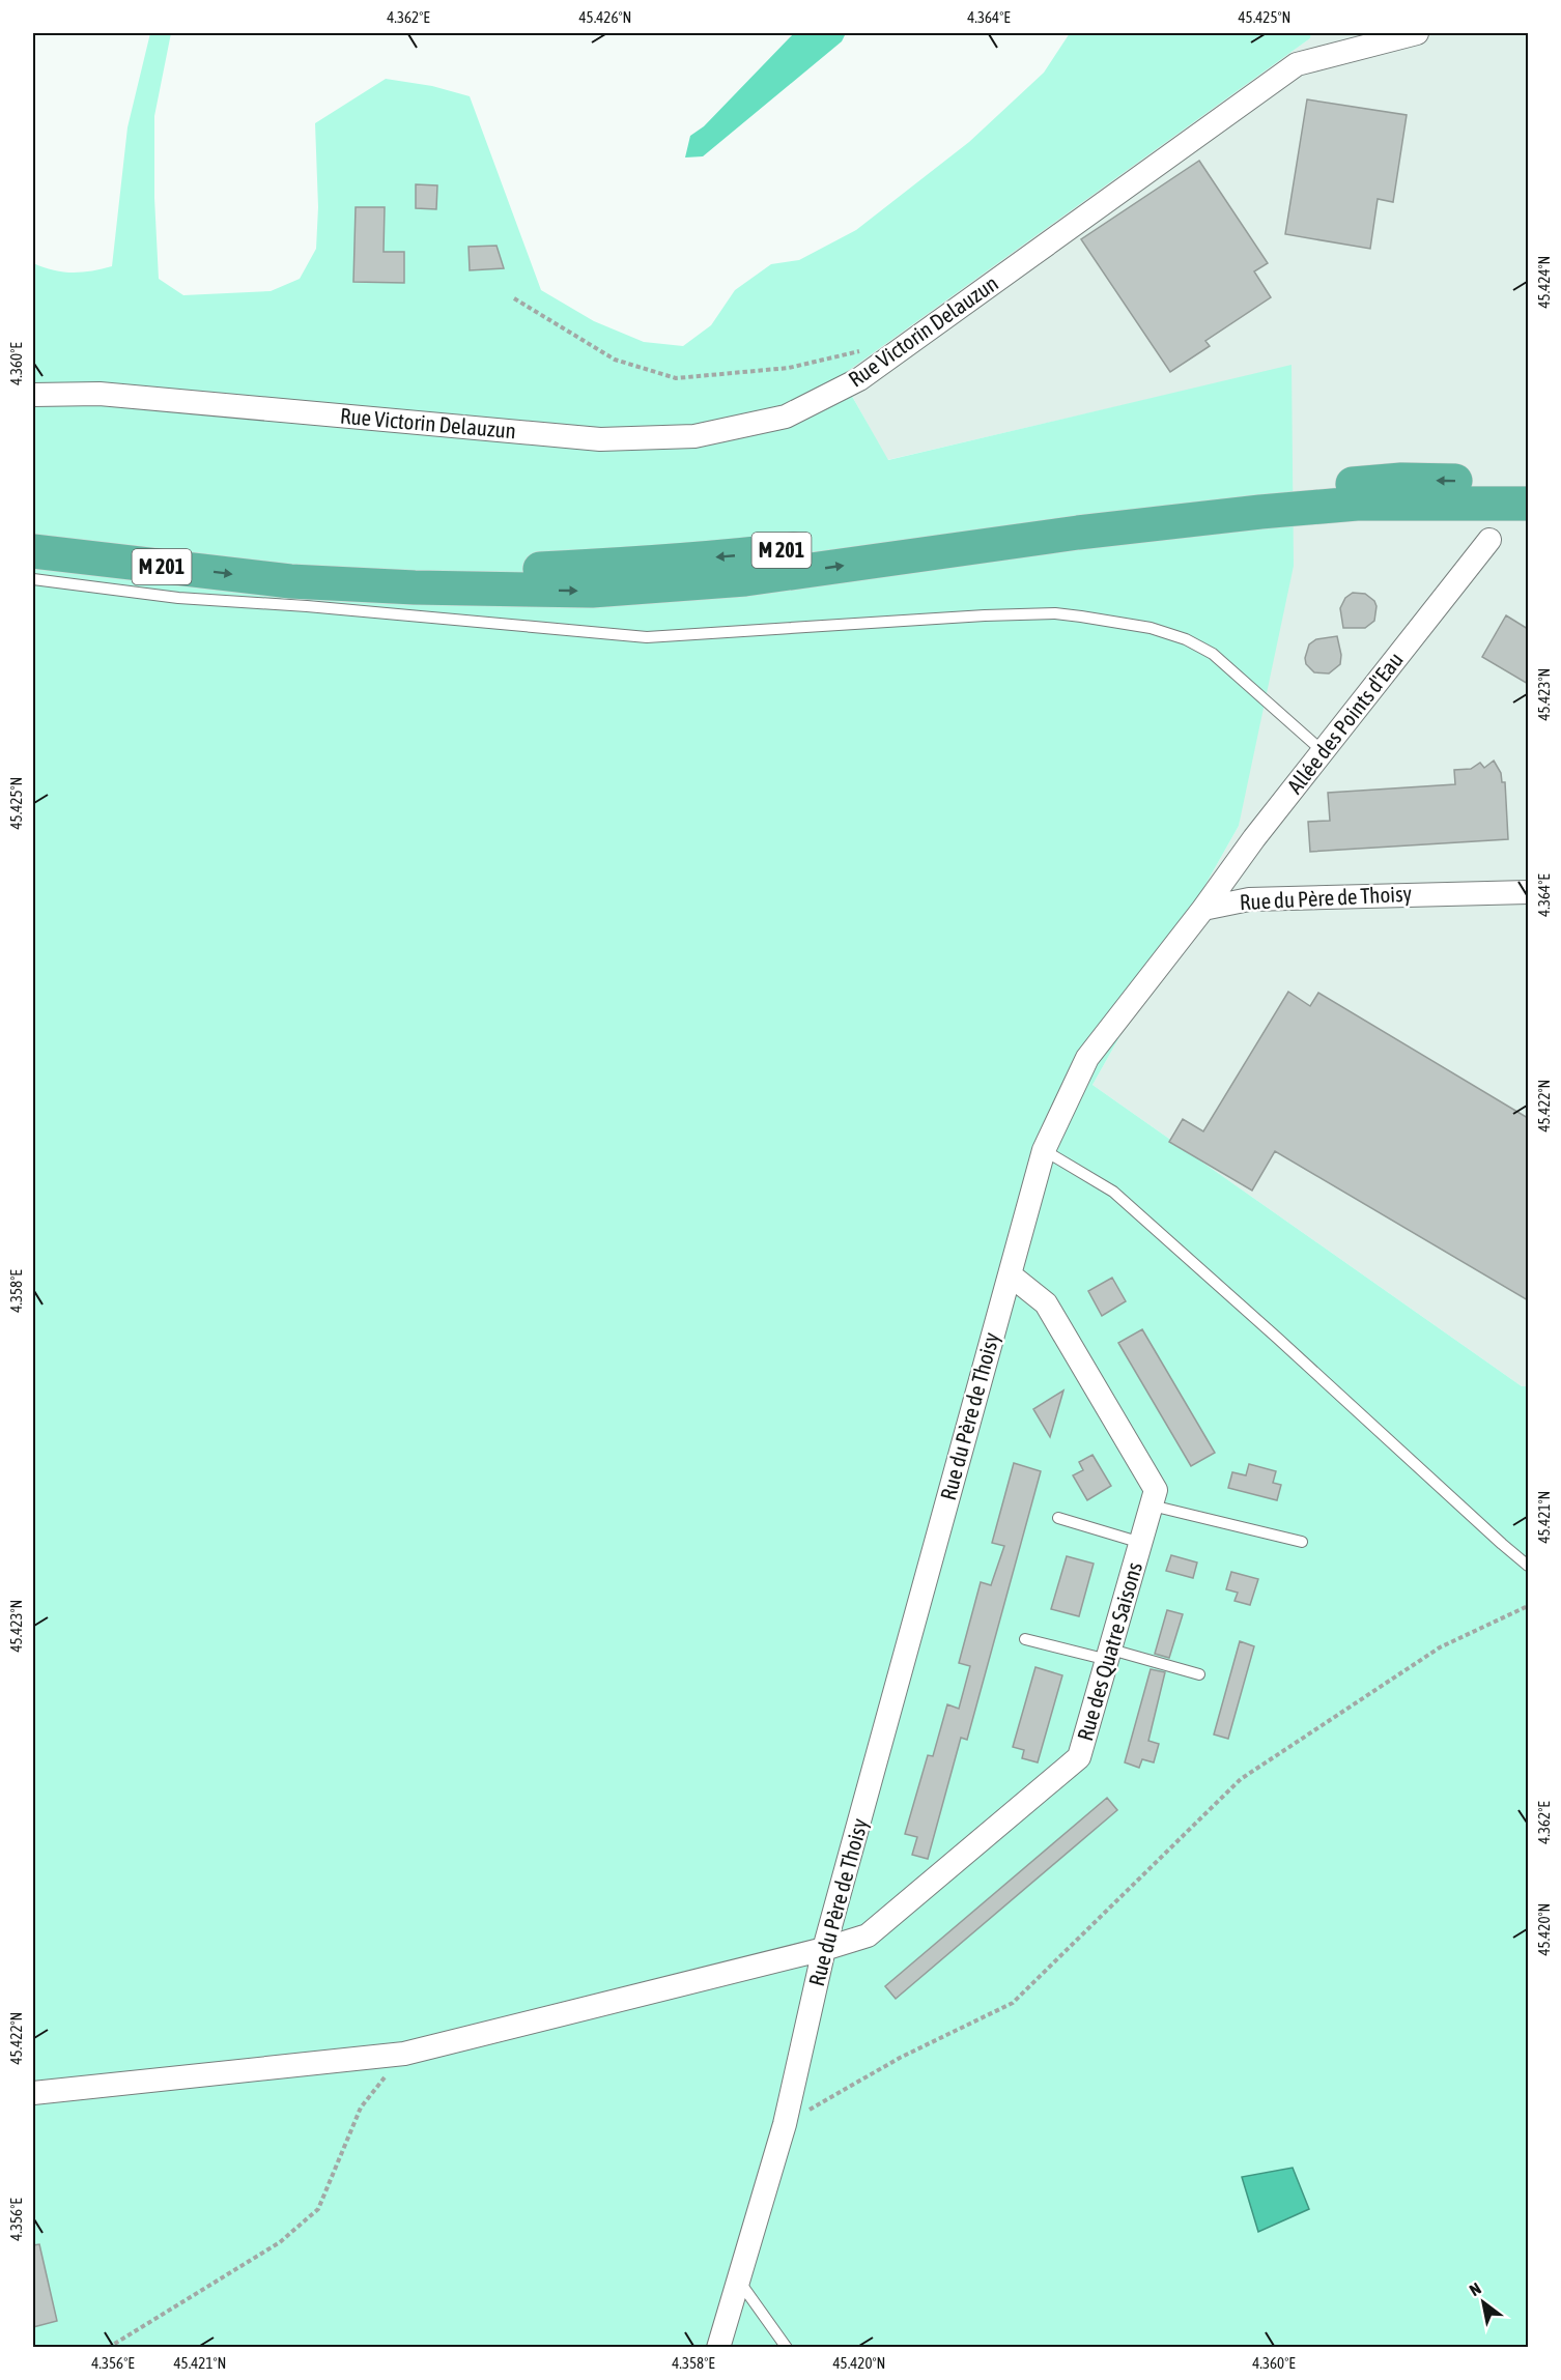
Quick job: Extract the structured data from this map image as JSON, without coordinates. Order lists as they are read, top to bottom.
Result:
{
  "streets": {
    "highway": ["M 201"],
    "street": [
      "Rue Victorin Delauzun",
      "Allée des Points d'Eau",
      "Rue du Père de Thoisy",
      "Rue des Quatre Saisons"
    ]
  },
  "crossings": [
    ["Allée des Points d'Eau", "Rue du Père de Thoisy"],
    ["Rue du Père de Thoisy", "Rue des Quatre Saisons"]
  ],
  "north": "top left",
  "coordinates": [
    "4.362°E",
    "45.426°N",
    "4.364°E",
    "45.425°N",
    "45.424°N",
    "4.360°E",
    "45.423°N",
    "45.422°N",
    "4.358°E",
    "45.421°N",
    "45.420°N",
    "4.356°E"
  ]
}
